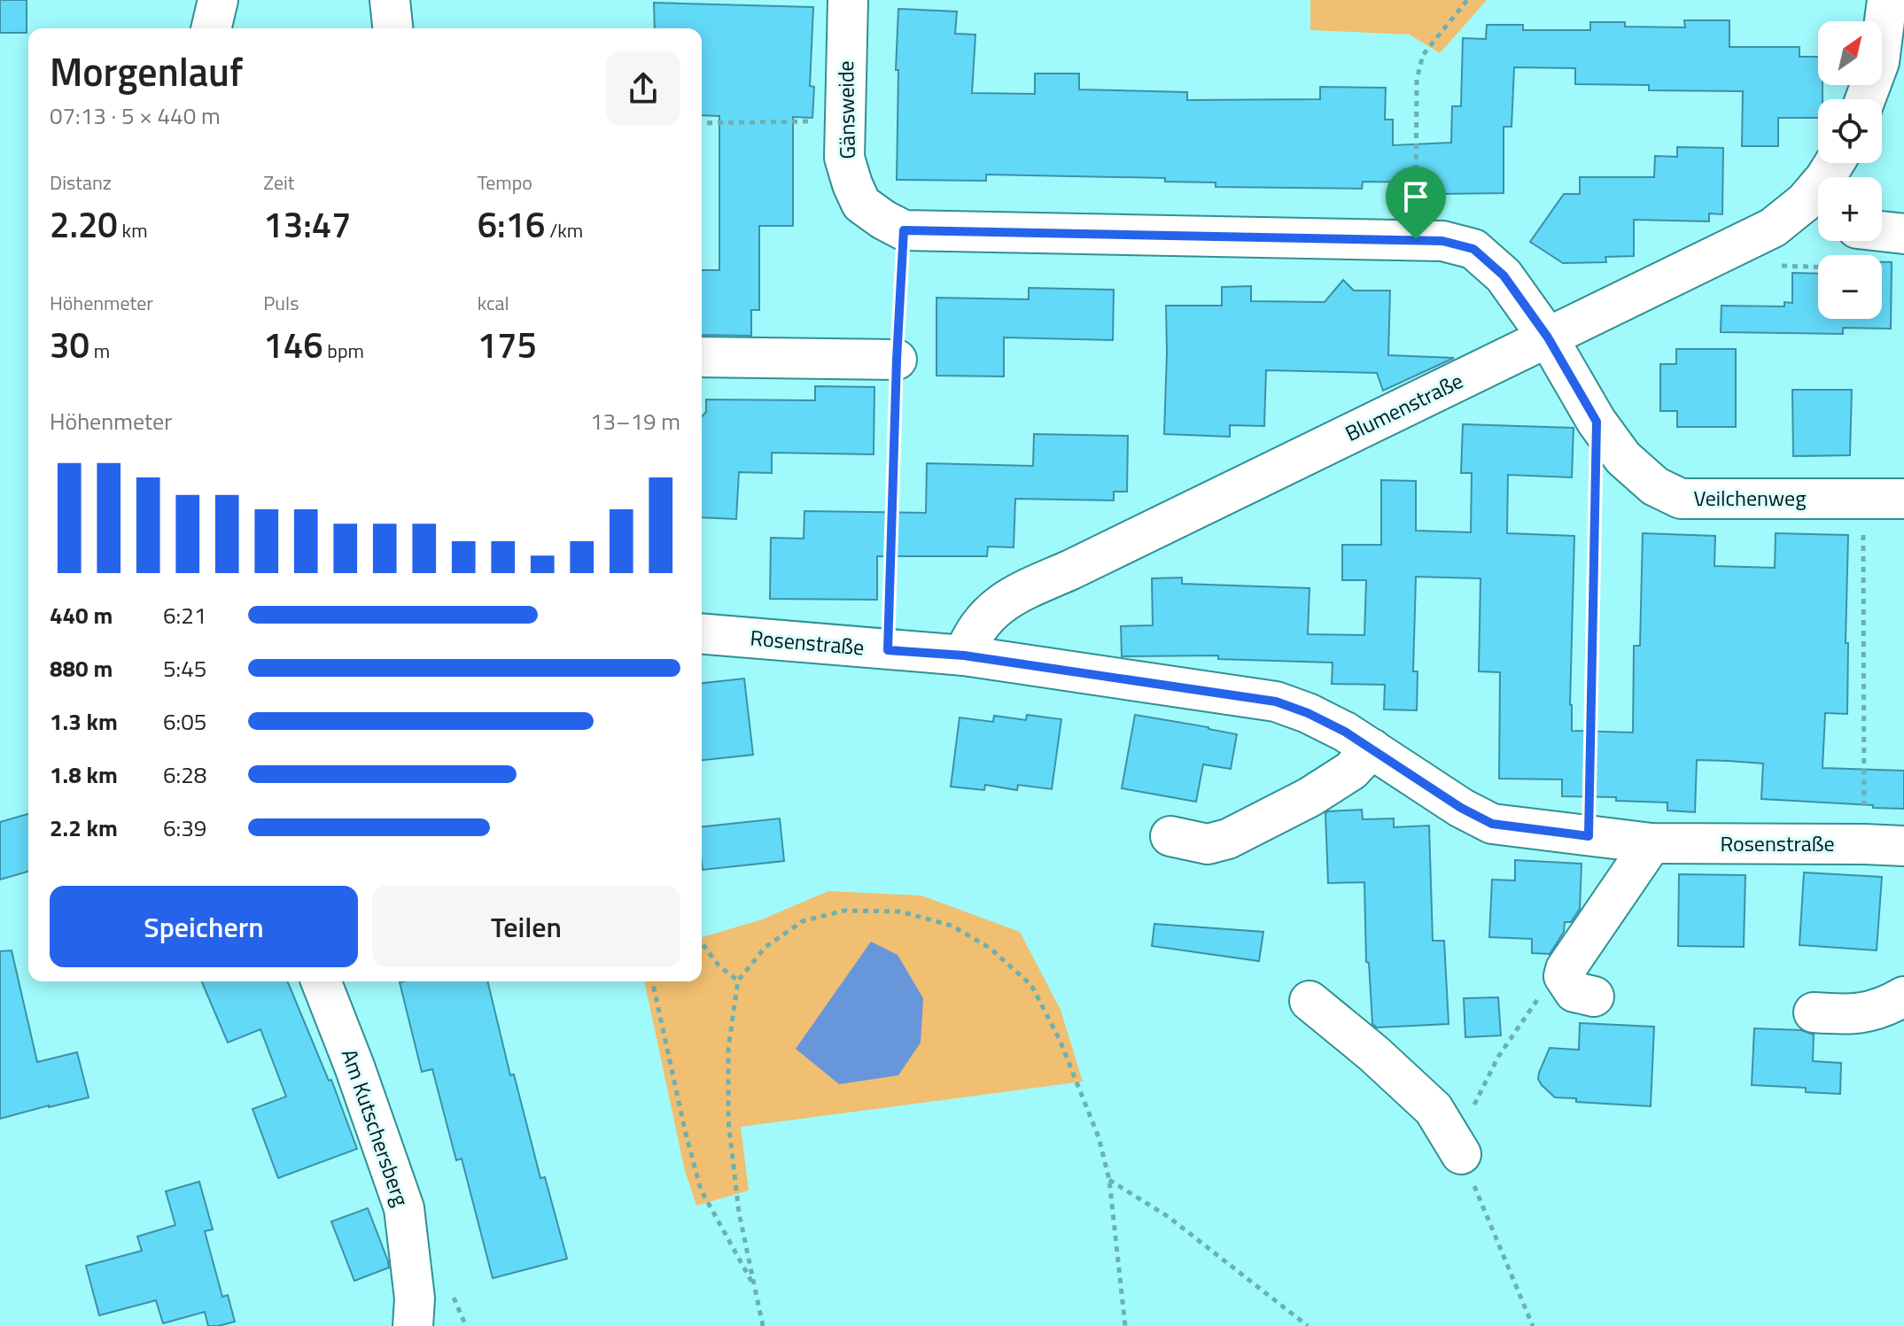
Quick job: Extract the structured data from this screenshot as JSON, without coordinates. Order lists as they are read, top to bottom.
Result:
{
  "streets": {
    "street": [
      "Gänsweide",
      "Blumenstraße",
      "Veilchenweg",
      "Rosenstraße",
      "Am Kutschersberg"
    ]
  },
  "crossings": [
    ["Gänsweide", "Blumenstraße"],
    ["Gänsweide", "Veilchenweg"],
    ["Blumenstraße", "Veilchenweg"],
    ["Blumenstraße", "Rosenstraße"]
  ],
  "north": "top right",
  "page": {
    "map_buttons": ["+", "−"],
    "heading": ["Morgenlauf", "07:13 · 5 × 440 m"],
    "stats": [
      ["Distanz", "2.20 km"],
      ["Zeit", "13:47"],
      ["Tempo", "6:16 /km"],
      ["Höhenmeter", "30 m"],
      ["Puls", "146 bpm"],
      ["kcal", "175"]
    ],
    "chart": ["Höhenmeter", "13–19 m"],
    "list": [
      {
        "name": "440 m",
        "note": "6:21"
      },
      {
        "name": "880 m",
        "note": "5:45"
      },
      {
        "name": "1.3 km",
        "note": "6:05"
      },
      {
        "name": "1.8 km",
        "note": "6:28"
      },
      {
        "name": "2.2 km",
        "note": "6:39"
      }
    ],
    "buttons": ["Speichern", "Teilen"]
  }
}
